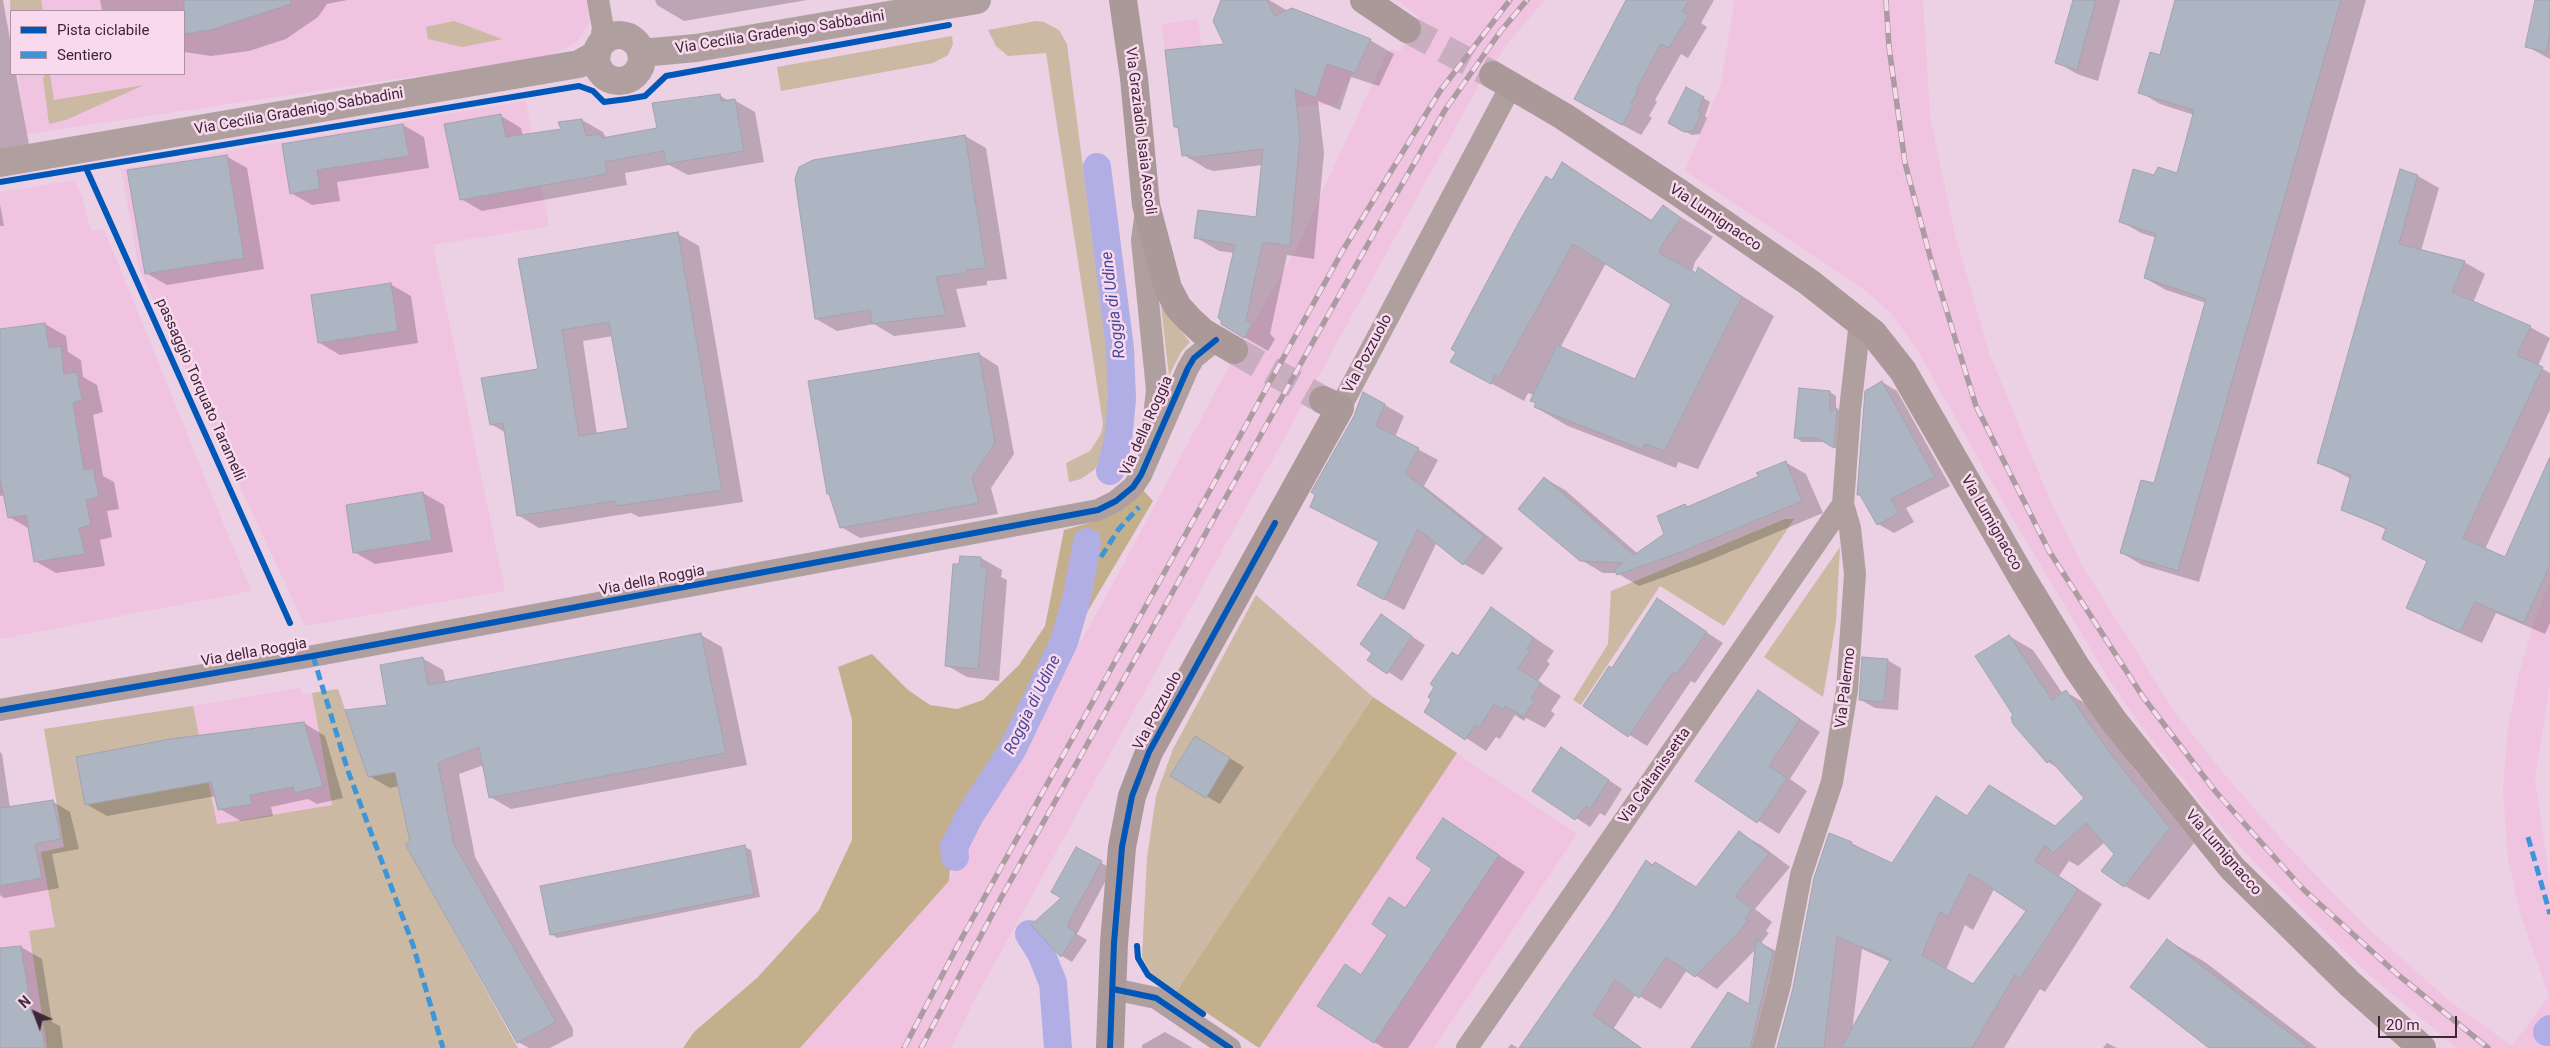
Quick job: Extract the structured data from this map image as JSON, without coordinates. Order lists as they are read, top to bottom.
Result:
{
  "streets": {
    "main road": ["Via Graziadio Isaia Ascoli", "Via Lumignacco", "Via Pozzuolo"],
    "street": [
      "Via Cecilia Gradenigo Sabbadini",
      "Via della Roggia",
      "Via Palermo",
      "Via Caltanissetta"
    ],
    "cycle path": ["passaggio Torquato Taramelli"]
  },
  "crossings": [
    ["Via Graziadio Isaia Ascoli", "Via della Roggia"],
    ["Via Lumignacco", "Via Pozzuolo"],
    ["Via Lumignacco", "Via Palermo"],
    ["Via Palermo", "Via Caltanissetta"]
  ],
  "water": ["Roggia di Udine"],
  "legend": ["Pista ciclabile", "Sentiero"],
  "scale_bar": "20 m",
  "north": "top left"
}
